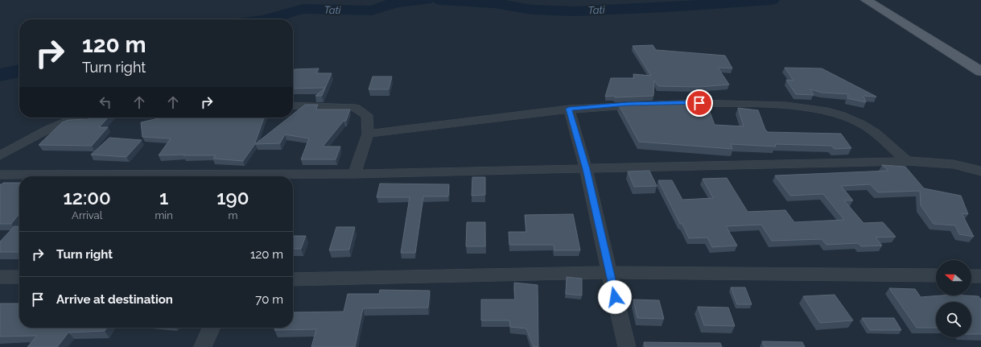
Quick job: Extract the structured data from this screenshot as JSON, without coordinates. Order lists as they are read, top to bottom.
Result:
{
  "water": ["Tati"],
  "north": "left",
  "page": {
    "turn": ["120 m", "Turn right"],
    "eta": [
      "12:00",
      "Arrival",
      "1",
      "min",
      "190",
      "m"
    ],
    "list": [
      {
        "name": "Turn right",
        "value": "120 m"
      },
      {
        "name": "Arrive at destination",
        "value": "70 m"
      }
    ]
  }
}
